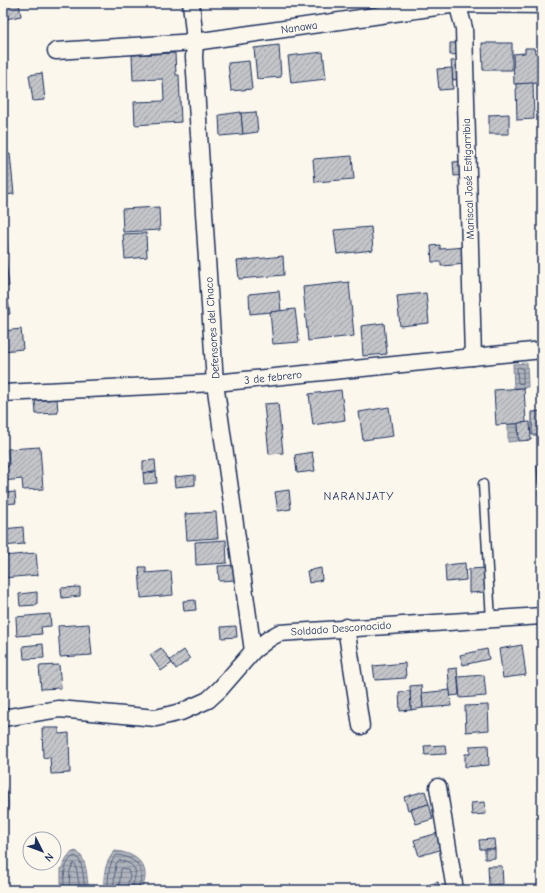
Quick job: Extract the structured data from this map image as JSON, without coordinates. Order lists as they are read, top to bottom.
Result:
{
  "streets": {
    "street": [
      "Nanawa",
      "Mariscal José Estigarribia",
      "Defensores del Chaco",
      "3 de febrero",
      "Soldado Desconocido"
    ]
  },
  "crossings": [
    ["Nanawa", "Mariscal José Estigarribia"],
    ["Nanawa", "Defensores del Chaco"],
    ["Mariscal José Estigarribia", "3 de febrero"],
    ["Defensores del Chaco", "3 de febrero"],
    ["Defensores del Chaco", "Soldado Desconocido"]
  ],
  "districts": ["NARANJATY"],
  "north": "bottom right"
}
